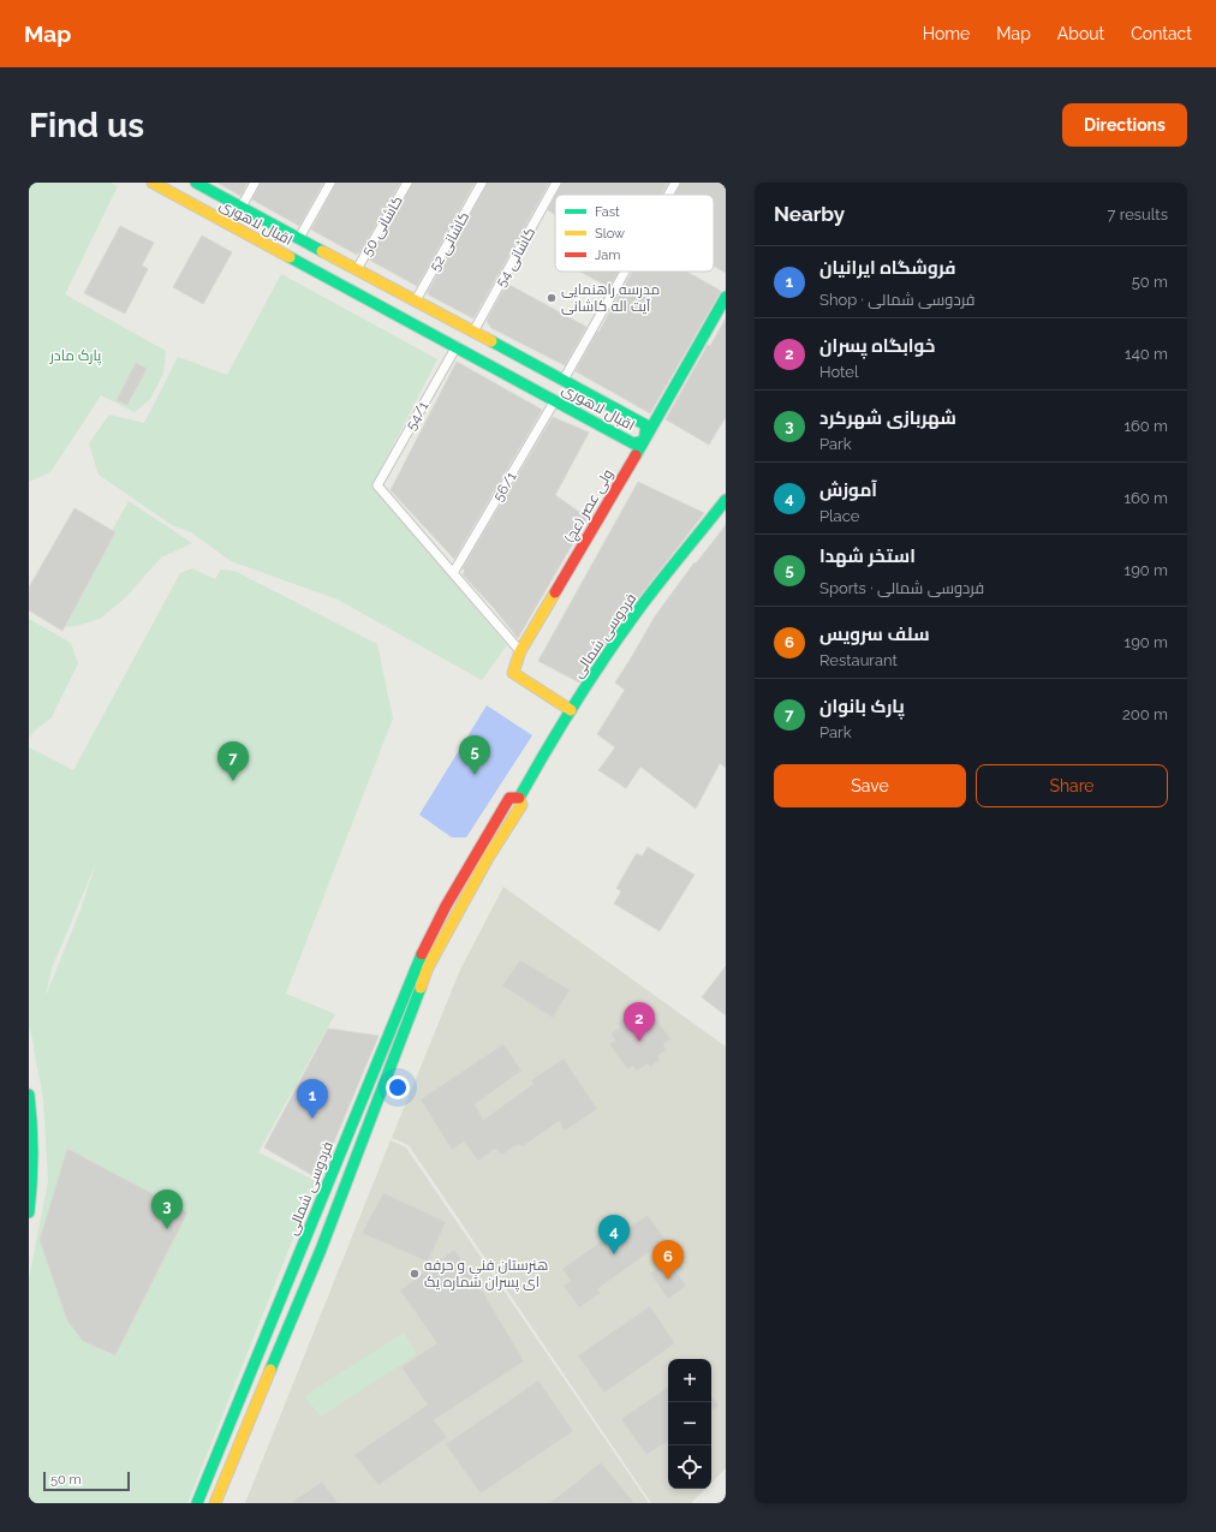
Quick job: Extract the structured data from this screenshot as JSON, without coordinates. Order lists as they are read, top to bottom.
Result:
{
  "streets": {
    "main road": ["اقبال لاهوری", "ولی عصر (عج)", "فردوسی شمالی"],
    "street": [
      "کاشانی 50",
      "کاشانی 52",
      "کاشانی 54",
      "54/1",
      "56/1"
    ]
  },
  "crossings": [
    ["اقبال لاهوری", "کاشانی 50"],
    ["اقبال لاهوری", "کاشانی 52"],
    ["اقبال لاهوری", "کاشانی 54"],
    ["اقبال لاهوری", "54/1"],
    ["اقبال لاهوری", "56/1"],
    ["اقبال لاهوری", "ولی عصر (عج)"],
    ["54/1", "56/1"],
    ["ولی عصر (عج)", "فردوسی شمالی"]
  ],
  "parks": ["پارک مادر"],
  "places": ["مدرسه راهنمایی آیت اله کاشانی", "هنرستان فنی و حرفه ای پسران شماره یک"],
  "legend": ["Fast", "Slow", "Jam"],
  "scale_bar": "50 m",
  "page": {
    "header": "Map",
    "nav": [
      "Home",
      "Map",
      "About",
      "Contact"
    ],
    "buttons": [
      "Directions",
      ["Save", "Share"]
    ],
    "title": "Find us",
    "heading": ["Nearby", "7 results"],
    "list": [
      {
        "mark": "1",
        "name": "فروشگاه ایرانیان",
        "note": "Shop · فردوسی شمالی",
        "value": "50 m"
      },
      {
        "mark": "2",
        "name": "خوابگاه پسران",
        "note": "Hotel",
        "value": "140 m"
      },
      {
        "mark": "3",
        "name": "شهربازی شهرکرد",
        "note": "Park",
        "value": "160 m"
      },
      {
        "mark": "4",
        "name": "آموزش",
        "note": "Place",
        "value": "160 m"
      },
      {
        "mark": "5",
        "name": "استخر شهدا",
        "note": "Sports · فردوسی شمالی",
        "value": "190 m"
      },
      {
        "mark": "6",
        "name": "سلف سرویس",
        "note": "Restaurant",
        "value": "190 m"
      },
      {
        "mark": "7",
        "name": "پارک بانوان",
        "note": "Park",
        "value": "200 m"
      }
    ],
    "pins": [
      "5",
      "7",
      "2",
      "1",
      "3",
      "4",
      "6"
    ],
    "map_buttons": ["+", "−"],
    "scale": "50 m"
  }
}
